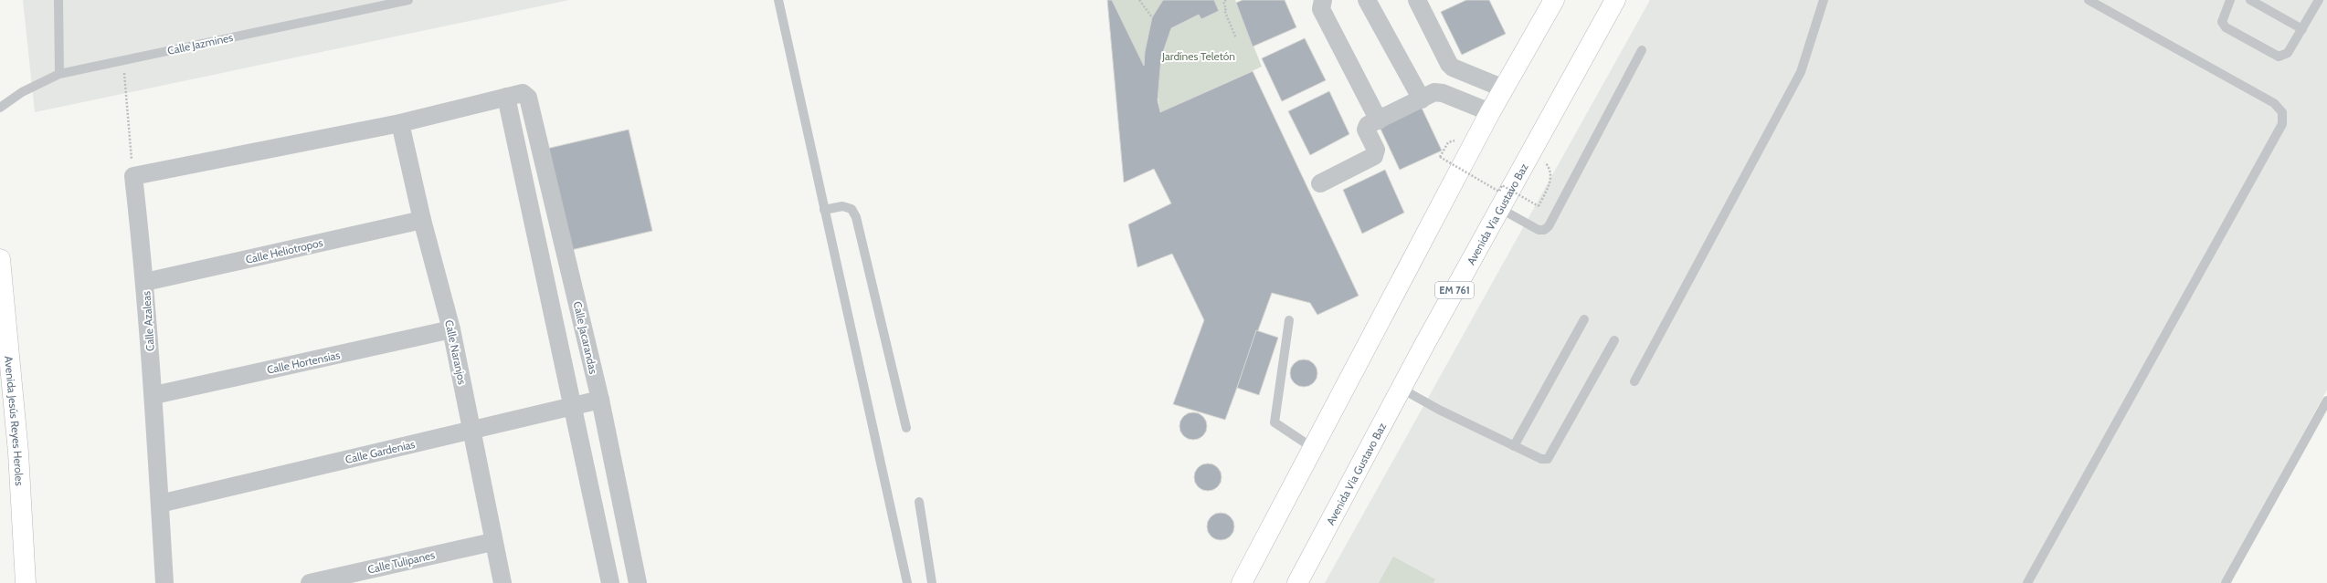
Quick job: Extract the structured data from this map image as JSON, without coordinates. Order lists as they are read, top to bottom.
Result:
{
  "streets": {
    "main road": ["Avenida Via Gustavo Baz", "EM 761", "Avenida Jesús Reyes Heroles"],
    "street": [
      "Calle Heliotropos",
      "Calle Azaleas",
      "Calle Jacarandas",
      "Calle Naranjos",
      "Calle Hortensias",
      "Calle Gardenias",
      "Calle Tulipanes"
    ],
    "lane": ["Calle Jazmines"]
  },
  "crossings": [
    ["Calle Heliotropos", "Calle Azaleas"],
    ["Calle Heliotropos", "Calle Naranjos"],
    ["Calle Azaleas", "Calle Hortensias"],
    ["Calle Azaleas", "Calle Gardenias"],
    ["Calle Jacarandas", "Calle Gardenias"],
    ["Calle Naranjos", "Calle Hortensias"],
    ["Calle Naranjos", "Calle Gardenias"],
    ["Calle Naranjos", "Calle Tulipanes"]
  ],
  "parks": ["Jardínes Teletón"]
}
